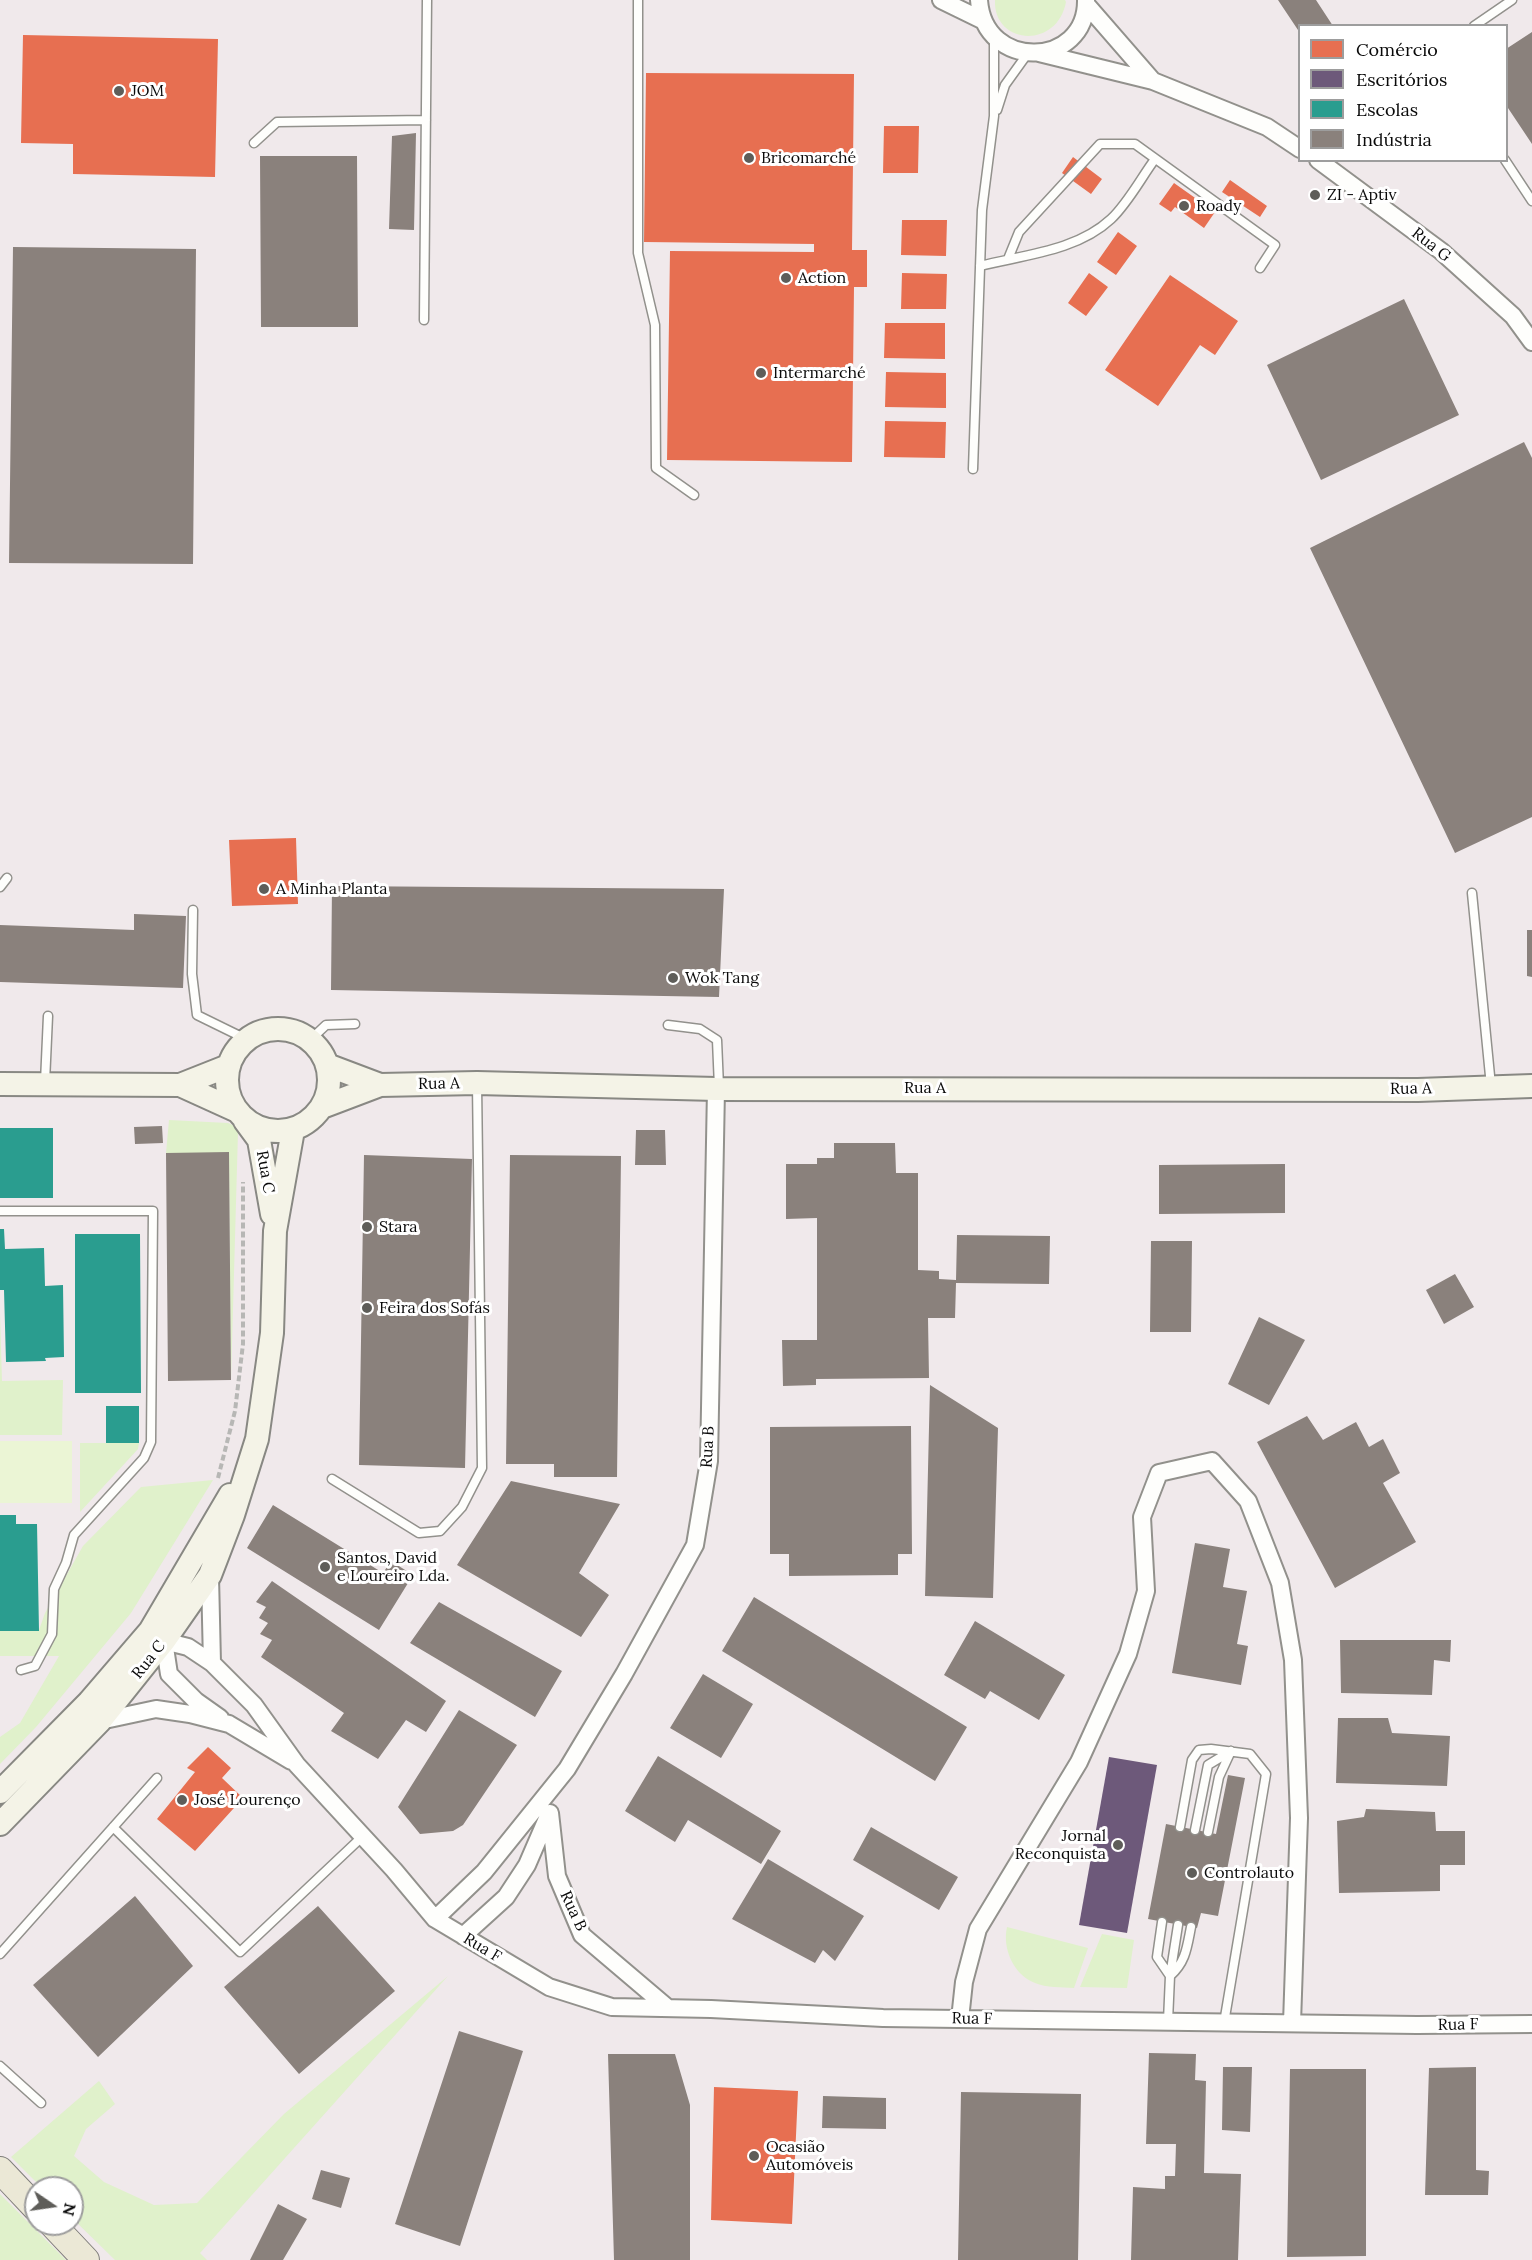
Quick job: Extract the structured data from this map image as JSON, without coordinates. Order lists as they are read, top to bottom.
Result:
{
  "streets": {
    "street": [
      "Rua G",
      "Rua A",
      "Rua C",
      "Rua B",
      "Rua F"
    ]
  },
  "crossings": [
    ["Rua A", "Rua C"],
    ["Rua A", "Rua B"],
    ["Rua B", "Rua F"]
  ],
  "places": [
    "JOM",
    "Bricomarché",
    "ZI - Aptiv",
    "Roady",
    "Action",
    "Intermarché",
    "A Minha Planta",
    "Wok Tang",
    "Stara",
    "Feira dos Sofás",
    "Santos, David e Loureiro Lda.",
    "José Lourenço",
    "Jornal Reconquista",
    "Controlauto",
    "Ocasião Automóveis"
  ],
  "legend": [
    "Comércio",
    "Escritórios",
    "Escolas",
    "Indústria"
  ],
  "north": "right"
}
